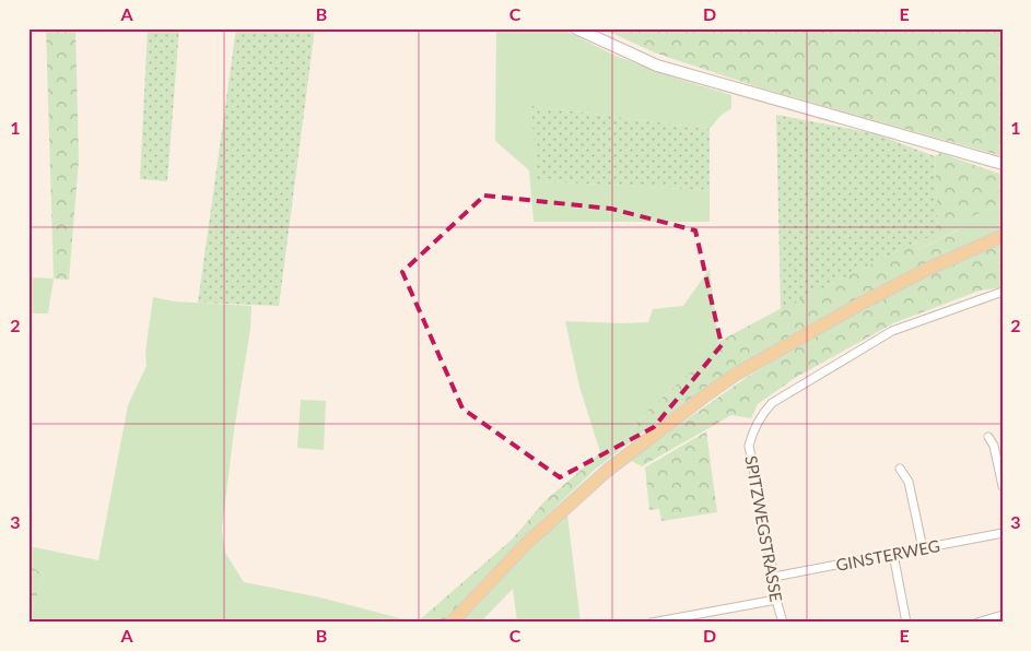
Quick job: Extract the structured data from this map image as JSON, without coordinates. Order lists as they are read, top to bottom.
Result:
{
  "streets": {
    "street": ["SPITZWEGSTRASSE", "GINSTERWEG"]
  },
  "crossings": [
    ["SPITZWEGSTRASSE", "GINSTERWEG"]
  ],
  "grid": {
    "columns": [
      "A",
      "B",
      "C",
      "D",
      "E"
    ],
    "rows": ["1", "2", "3"]
  }
}
